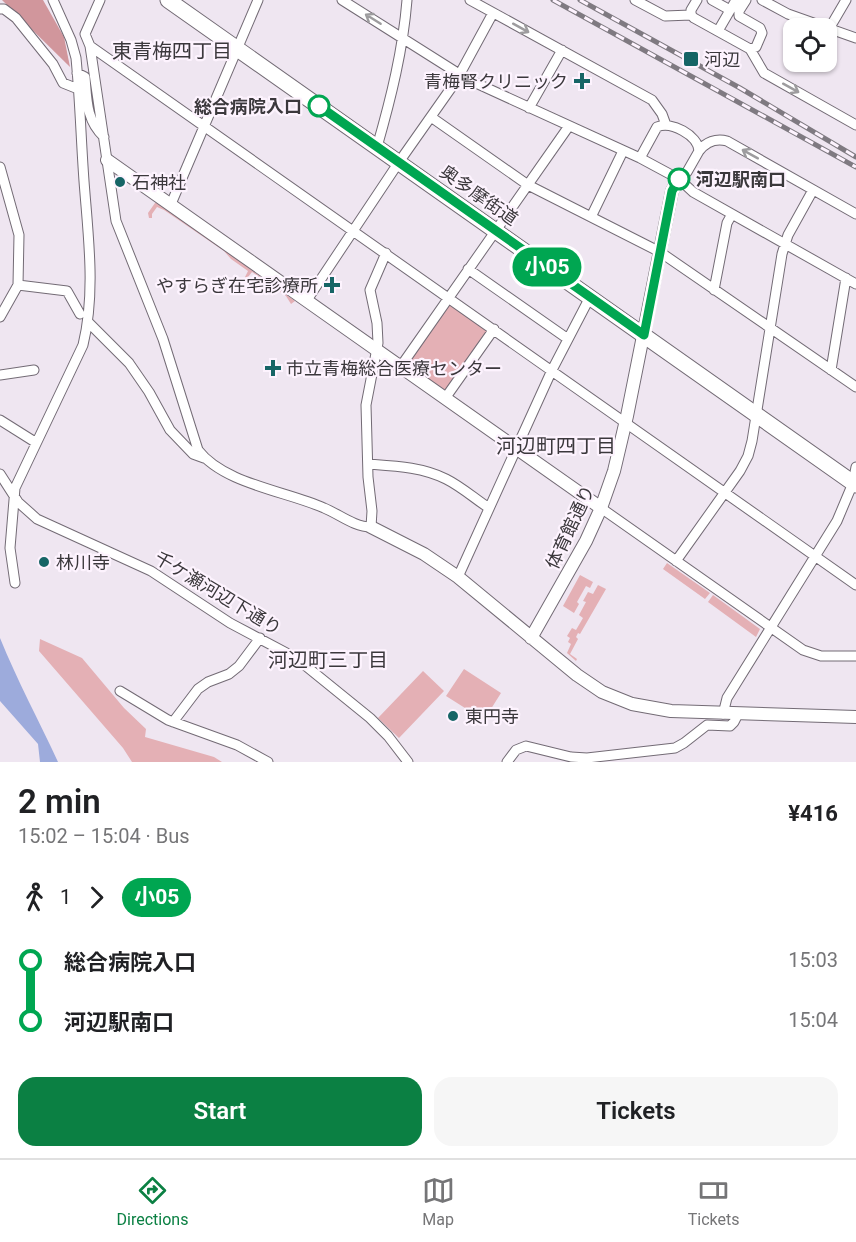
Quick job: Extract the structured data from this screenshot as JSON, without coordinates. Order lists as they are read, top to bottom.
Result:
{
  "streets": {
    "main road": ["奥多摩街道"],
    "street": ["体育館通り", "千ケ瀬河辺下通り"]
  },
  "crossings": [
    ["奥多摩街道", "体育館通り"]
  ],
  "districts": ["東青梅四丁目", "河辺町四丁目", "河辺町三丁目"],
  "places": {
    "transit": ["河辺"],
    "health": ["青梅腎クリニック", "やすらぎ在宅診療所", "市立青梅総合医療センター"],
    "other": [
      "総合病院入口",
      "河辺駅南口",
      "石神社",
      "林川寺",
      "東円寺"
    ]
  },
  "lines": ["bus line 小05"],
  "page": {
    "on_map": "小05",
    "heading": ["2 min", "15:02 – 15:04 · Bus", "¥416"],
    "legs": ["1", "小05"],
    "list": [
      {
        "name": "総合病院入口",
        "value": "15:03"
      },
      {
        "name": "河辺駅南口",
        "value": "15:04"
      }
    ],
    "buttons": ["Start", "Tickets"],
    "tabs": ["Directions", "Map", "Tickets"]
  }
}
